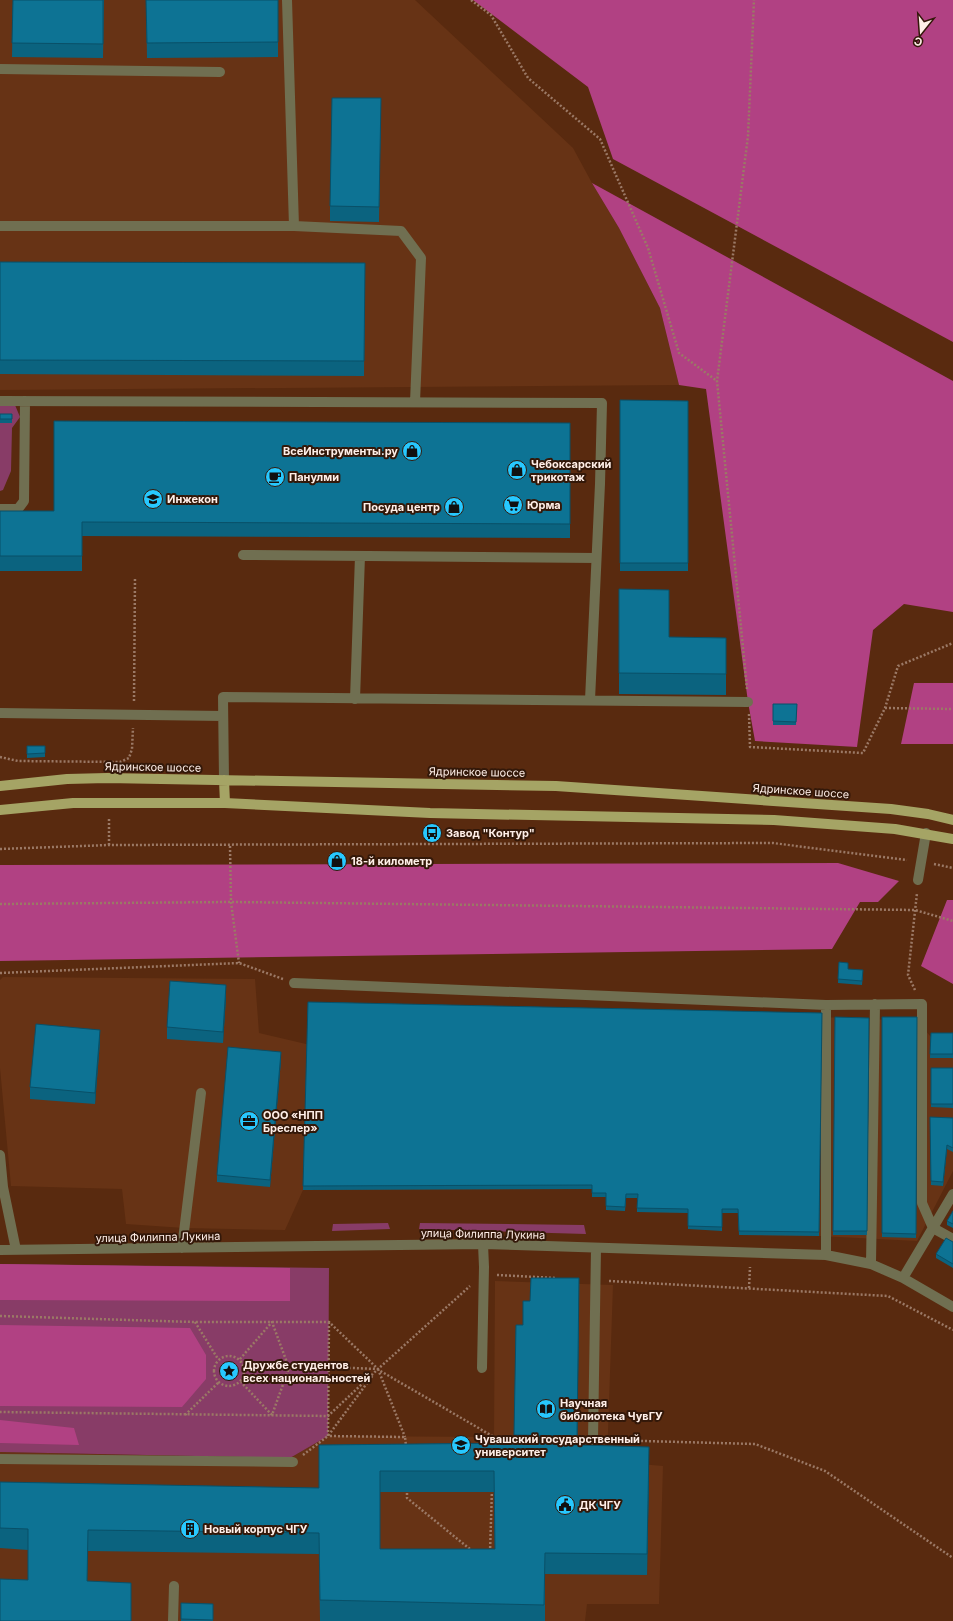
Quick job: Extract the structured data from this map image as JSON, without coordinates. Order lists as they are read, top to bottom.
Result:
{
  "streets": {
    "main road": ["Ядринское шоссе"],
    "street": ["улица Филиппа Лукина"]
  },
  "places": {
    "shop": [
      "ВсеИнструменты.ру",
      "Чебоксарский трикотаж",
      "Посуда центр",
      "18-й километр"
    ],
    "cafe": ["Панулми"],
    "school or university": ["Инжекон", "Чувашский государственный университет"],
    "supermarket": ["Юрма"],
    "bus stop": ["Завод \"Контур\""],
    "office": ["ООО «НПП Бреслер»"],
    "place": ["Дружбе студентов всех национальностей"],
    "library": ["Научная библиотека ЧувГУ"],
    "public building": ["ДК ЧГУ"],
    "building": ["Новый корпус ЧГУ"]
  },
  "north": "bottom"
}
